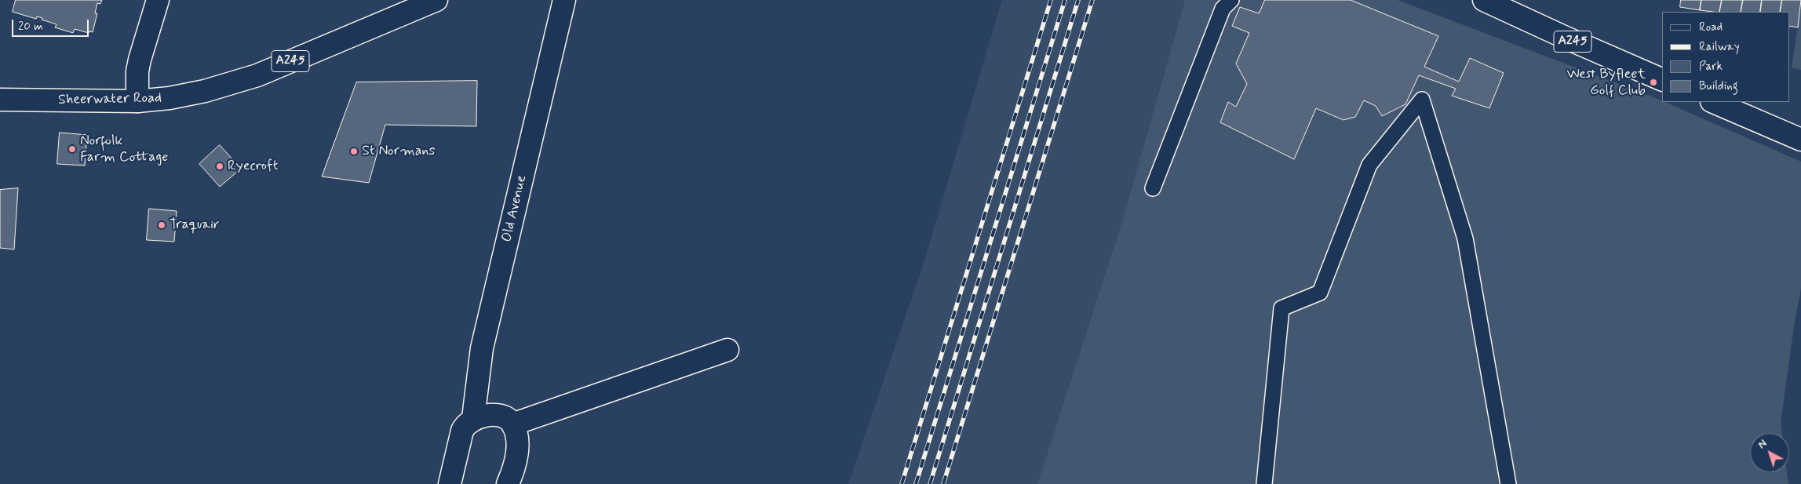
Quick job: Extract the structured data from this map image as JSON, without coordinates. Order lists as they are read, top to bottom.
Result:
{
  "streets": {
    "street": ["A245", "Sheerwater Road", "Old Avenue"]
  },
  "places": [
    "West Byfleet Golf Club",
    "Norfolk Farm Cottage",
    "St Normans",
    "Ryecroft",
    "Traquair"
  ],
  "legend": [
    "Road",
    "Railway",
    "Park",
    "Building"
  ],
  "scale_bar": "20 m",
  "north": "top left"
}
